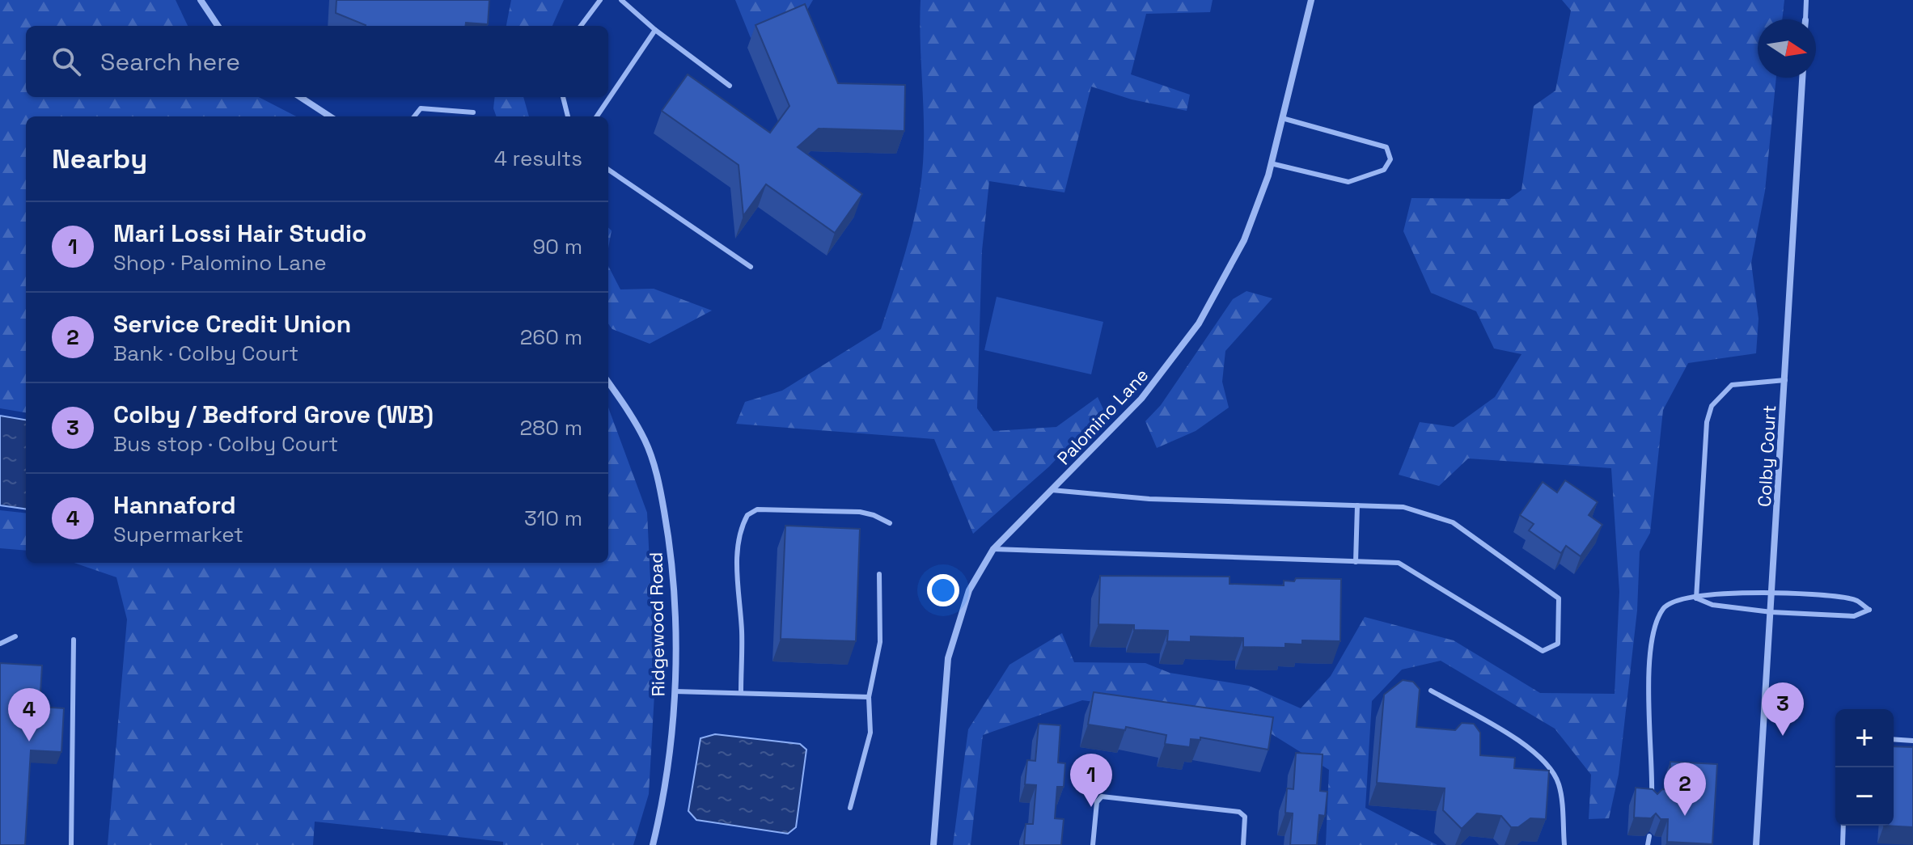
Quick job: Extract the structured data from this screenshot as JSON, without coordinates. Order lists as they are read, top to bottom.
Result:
{
  "streets": {
    "street": ["Palomino Lane", "Colby Court", "Ridgewood Road"]
  },
  "north": "right",
  "page": {
    "search": "Search here",
    "heading": ["Nearby", "4 results"],
    "list": [
      {
        "mark": "1",
        "name": "Mari Lossi Hair Studio",
        "note": "Shop · Palomino Lane",
        "value": "90 m"
      },
      {
        "mark": "2",
        "name": "Service Credit Union",
        "note": "Bank · Colby Court",
        "value": "260 m"
      },
      {
        "mark": "3",
        "name": "Colby / Bedford Grove (WB)",
        "note": "Bus stop · Colby Court",
        "value": "280 m"
      },
      {
        "mark": "4",
        "name": "Hannaford",
        "note": "Supermarket",
        "value": "310 m"
      }
    ],
    "pins": [
      "3",
      "4",
      "1",
      "2"
    ],
    "map_buttons": ["+", "−"]
  }
}
